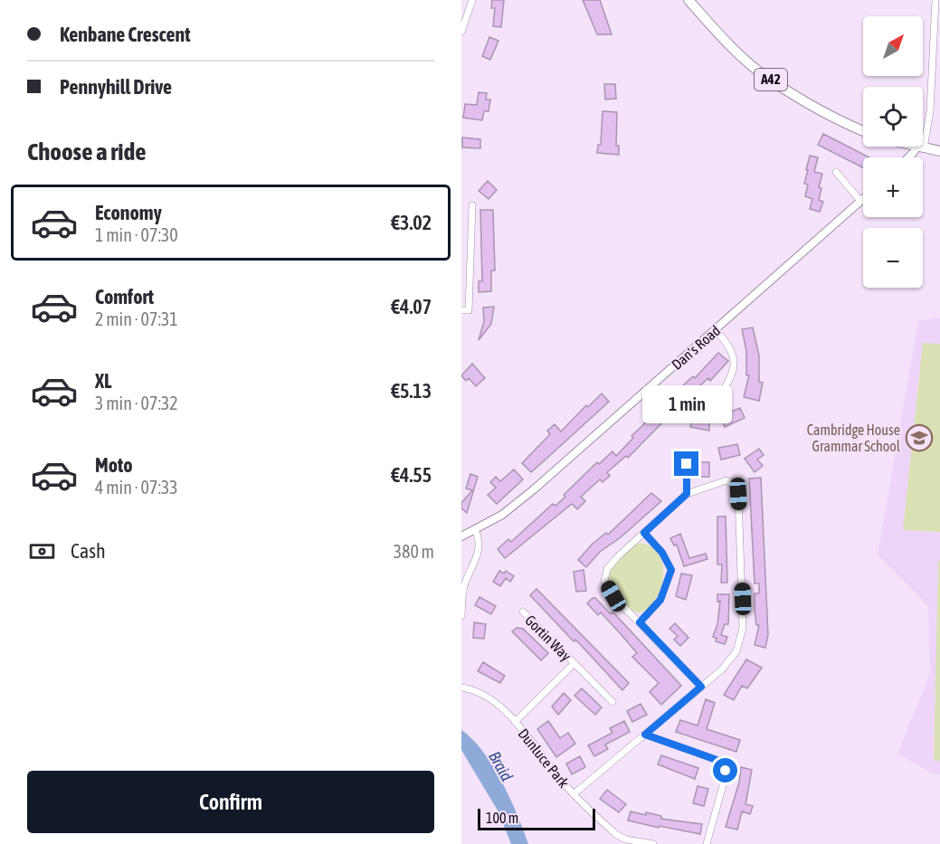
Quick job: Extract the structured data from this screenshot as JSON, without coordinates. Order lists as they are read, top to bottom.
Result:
{
  "streets": {
    "main road": ["A42"],
    "street": ["Dan's Road", "Gortin Way", "Dunluce Park"]
  },
  "crossings": [
    ["Gortin Way", "Dunluce Park"]
  ],
  "water": ["Braid"],
  "places": {
    "school or university": ["Cambridge House Grammar School"]
  },
  "scale_bar": "100 m",
  "north": "top right",
  "page": {
    "banner": ["Kenbane Crescent", "Pennyhill Drive"],
    "map_buttons": ["+", "−"],
    "heading": "Choose a ride",
    "list": [
      {
        "name": "Economy",
        "note": "1 min · 07:30",
        "value": "€3.02"
      },
      {
        "name": "Comfort",
        "note": "2 min · 07:31",
        "value": "€4.07"
      },
      {
        "name": "XL",
        "note": "3 min · 07:32",
        "value": "€5.13"
      },
      {
        "name": "Moto",
        "note": "4 min · 07:33",
        "value": "€4.55"
      }
    ],
    "bubble": "1 min",
    "pay": ["Cash", "380 m"],
    "buttons": "Confirm",
    "scale": "100 m"
  }
}
